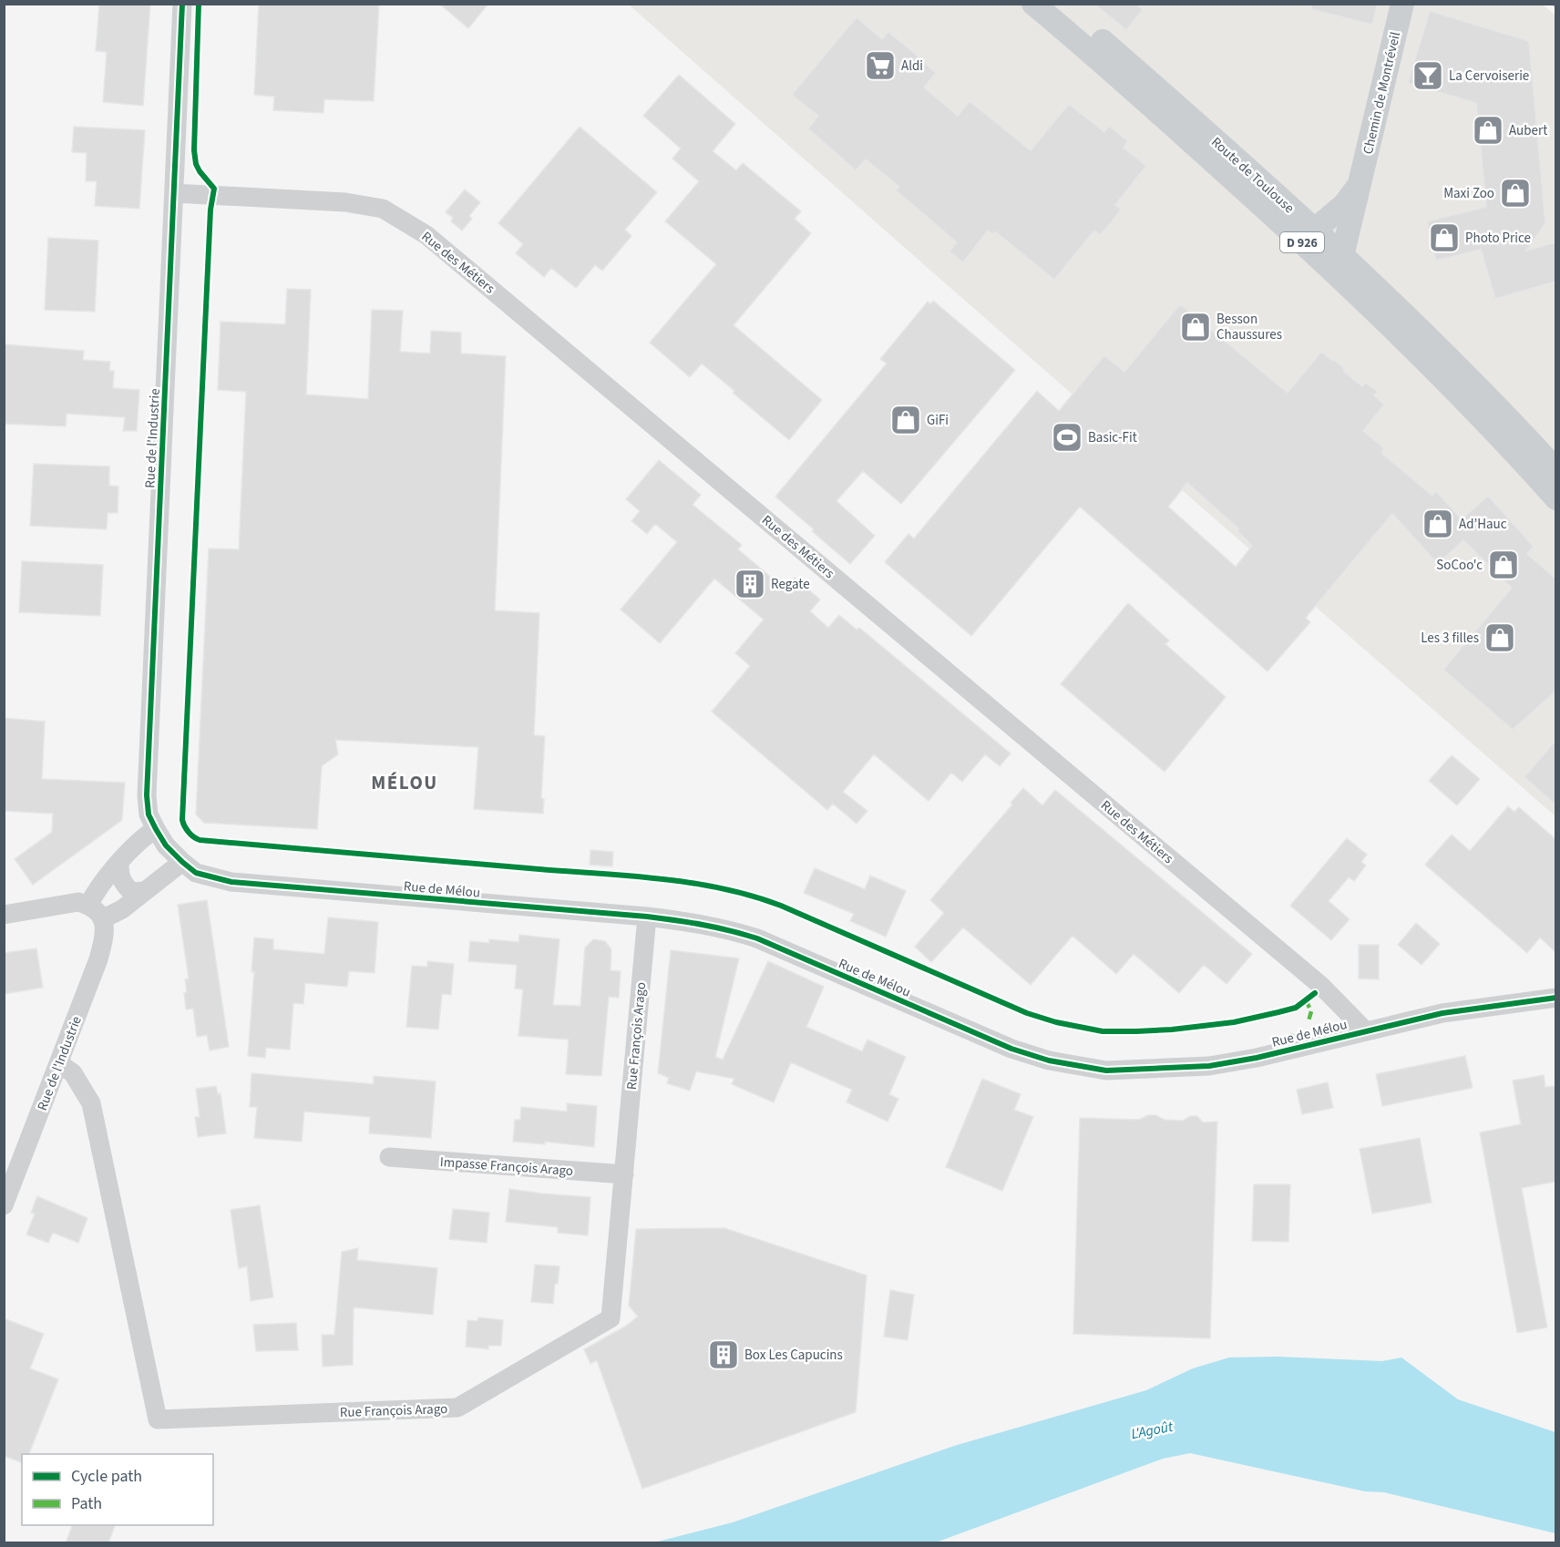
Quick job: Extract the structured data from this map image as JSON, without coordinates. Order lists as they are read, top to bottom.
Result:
{
  "streets": {
    "main road": ["Chemin de Montréveil", "Route de Toulouse", "D 926"],
    "street": [
      "Rue des Métiers",
      "Rue de l'Industrie",
      "Rue de Mélou",
      "Rue François Arago",
      "Impasse François Arago"
    ]
  },
  "crossings": [
    ["Chemin de Montréveil", "Route de Toulouse"],
    ["Rue des Métiers", "Rue de l'Industrie"],
    ["Rue des Métiers", "Rue de Mélou"],
    ["Rue de l'Industrie", "Rue de Mélou"],
    ["Rue de l'Industrie", "Rue François Arago"],
    ["Rue de Mélou", "Rue François Arago"],
    ["Rue François Arago", "Impasse François Arago"]
  ],
  "districts": ["MÉLOU"],
  "water": ["L'Agoût"],
  "places": {
    "supermarket": ["Aldi"],
    "bar": ["La Cervoiserie"],
    "shop": [
      "Aubert",
      "Maxi Zoo",
      "Photo Price",
      "Besson Chaussures",
      "GiFi",
      "Ad’Hauc",
      "SoCoo'c",
      "Les 3 filles"
    ],
    "sports": ["Basic-Fit"],
    "building": ["Regate", "Box Les Capucins"]
  },
  "legend": ["Cycle path", "Path"]
}
